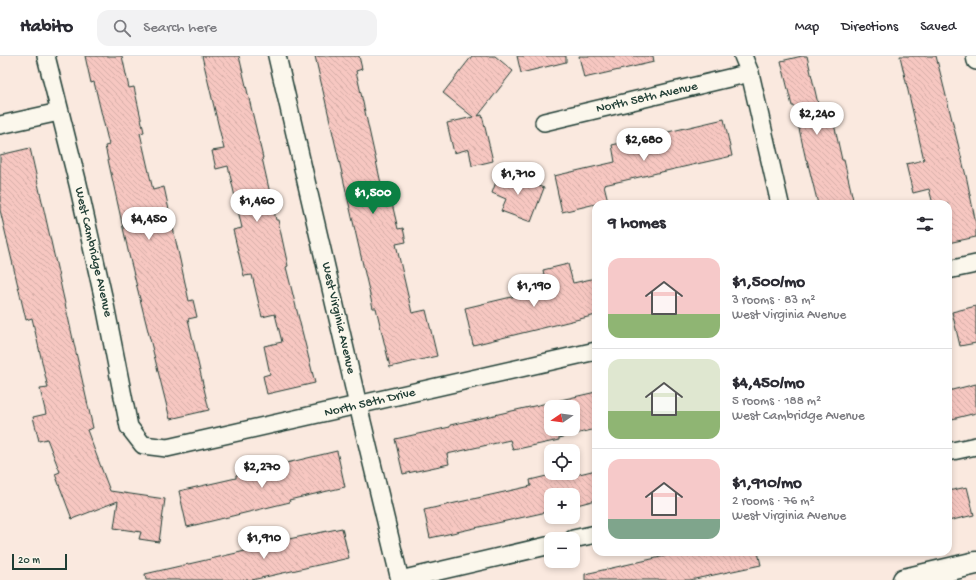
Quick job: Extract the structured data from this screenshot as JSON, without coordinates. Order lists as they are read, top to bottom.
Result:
{
  "streets": {
    "street": [
      "North 58th Avenue",
      "West Cambridge Avenue",
      "West Virginia Avenue",
      "North 58th Drive"
    ]
  },
  "crossings": [
    ["West Cambridge Avenue", "North 58th Drive"],
    ["West Virginia Avenue", "North 58th Drive"]
  ],
  "scale_bar": "20 m",
  "north": "left",
  "page": {
    "header": "Habito",
    "search": "Search here",
    "nav": ["Map", "Directions", "Saved"],
    "price": [
      "$2,240",
      "$2,680",
      "$1,710",
      "$1,500",
      "$1,460",
      "$4,450",
      "$1,190",
      "$2,270",
      "$1,910"
    ],
    "heading": "9 homes",
    "list": [
      {
        "name": "$1,500/mo",
        "note": "3 rooms · 83 m² · West Virginia Avenue"
      },
      {
        "name": "$4,450/mo",
        "note": "5 rooms · 188 m² · West Cambridge Avenue"
      },
      {
        "name": "$1,910/mo",
        "note": "2 rooms · 76 m² · West Virginia Avenue"
      }
    ],
    "map_buttons": ["+", "−"],
    "scale": "20 m"
  }
}
